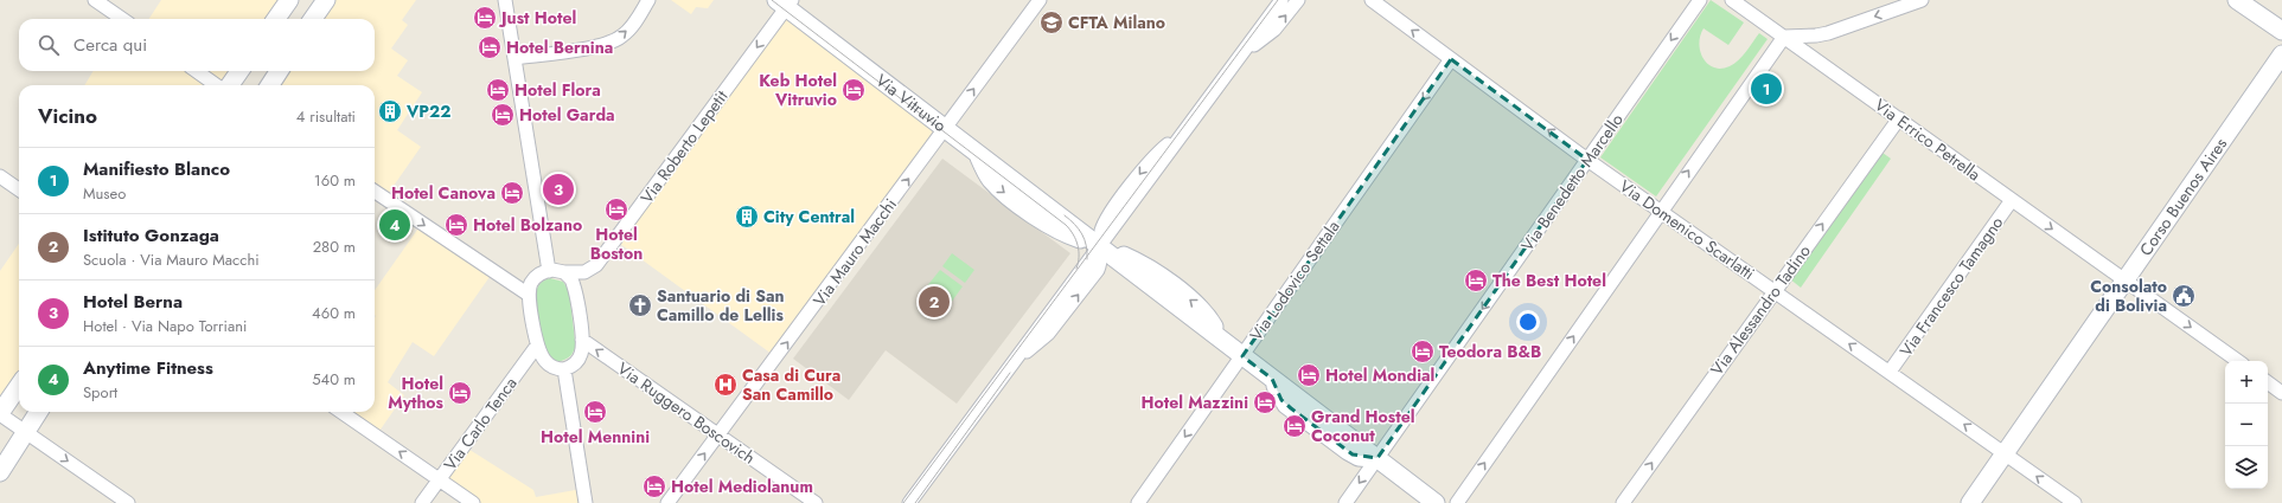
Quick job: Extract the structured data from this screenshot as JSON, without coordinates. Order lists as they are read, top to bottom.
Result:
{
  "streets": {
    "street": [
      "Via Vitruvio",
      "Via Errico Petrella",
      "Via Roberto Lepetit",
      "Via Benedetto Marcello",
      "Corso Buenos Aires",
      "Via Domenico Scarlatti",
      "Via Mauro Macchi",
      "Via Lodovico Settala",
      "Via Francesco Tamagno",
      "Via Alessandro Tadino",
      "Via Ruggero Boscovich",
      "Via Carlo Tenca"
    ]
  },
  "crossings": [
    ["Via Vitruvio", "Via Roberto Lepetit"],
    ["Via Vitruvio", "Via Benedetto Marcello"],
    ["Via Vitruvio", "Via Mauro Macchi"],
    ["Via Vitruvio", "Via Lodovico Settala"],
    ["Via Errico Petrella", "Corso Buenos Aires"],
    ["Via Errico Petrella", "Via Francesco Tamagno"],
    ["Via Errico Petrella", "Via Alessandro Tadino"],
    ["Via Benedetto Marcello", "Via Domenico Scarlatti"],
    ["Corso Buenos Aires", "Via Domenico Scarlatti"],
    ["Via Domenico Scarlatti", "Via Lodovico Settala"],
    ["Via Domenico Scarlatti", "Via Francesco Tamagno"],
    ["Via Domenico Scarlatti", "Via Alessandro Tadino"],
    ["Via Mauro Macchi", "Via Ruggero Boscovich"]
  ],
  "one_way": [
    "Via Errico Petrella",
    "Via Roberto Lepetit",
    "Via Domenico Scarlatti",
    "Via Mauro Macchi",
    "Via Lodovico Settala",
    "Via Alessandro Tadino",
    "Via Ruggero Boscovich"
  ],
  "places": {
    "hotel": [
      "Just Hotel",
      "Hotel Bernina",
      "Hotel Flora",
      "Keb Hotel Vitruvio",
      "Hotel Garda",
      "Hotel Canova",
      "Hotel Boston",
      "Hotel Bolzano",
      "The Best Hotel",
      "Teodora B&B",
      "Hotel Mondial",
      "Hotel Mythos",
      "Hotel Mazzini",
      "Hotel Mennini",
      "Grand Hostel Coconut",
      "Hotel Mediolanum"
    ],
    "school or university": ["CFTA Milano"],
    "building": ["VP22", "City Central"],
    "public building": ["Consolato di Bolivia"],
    "church": ["Santuario di San Camillo de Lellis"],
    "hospital": ["Casa di Cura San Camillo"]
  },
  "page": {
    "search": "Cerca qui",
    "pins": [
      "1",
      "3",
      "4",
      "2"
    ],
    "heading": ["Vicino", "4 risultati"],
    "list": [
      {
        "mark": "1",
        "name": "Manifiesto Blanco",
        "note": "Museo",
        "value": "160 m"
      },
      {
        "mark": "2",
        "name": "Istituto Gonzaga",
        "note": "Scuola · Via Mauro Macchi",
        "value": "280 m"
      },
      {
        "mark": "3",
        "name": "Hotel Berna",
        "note": "Hotel · Via Napo Torriani",
        "value": "460 m"
      },
      {
        "mark": "4",
        "name": "Anytime Fitness",
        "note": "Sport",
        "value": "540 m"
      }
    ],
    "map_buttons": ["+", "−"]
  }
}
